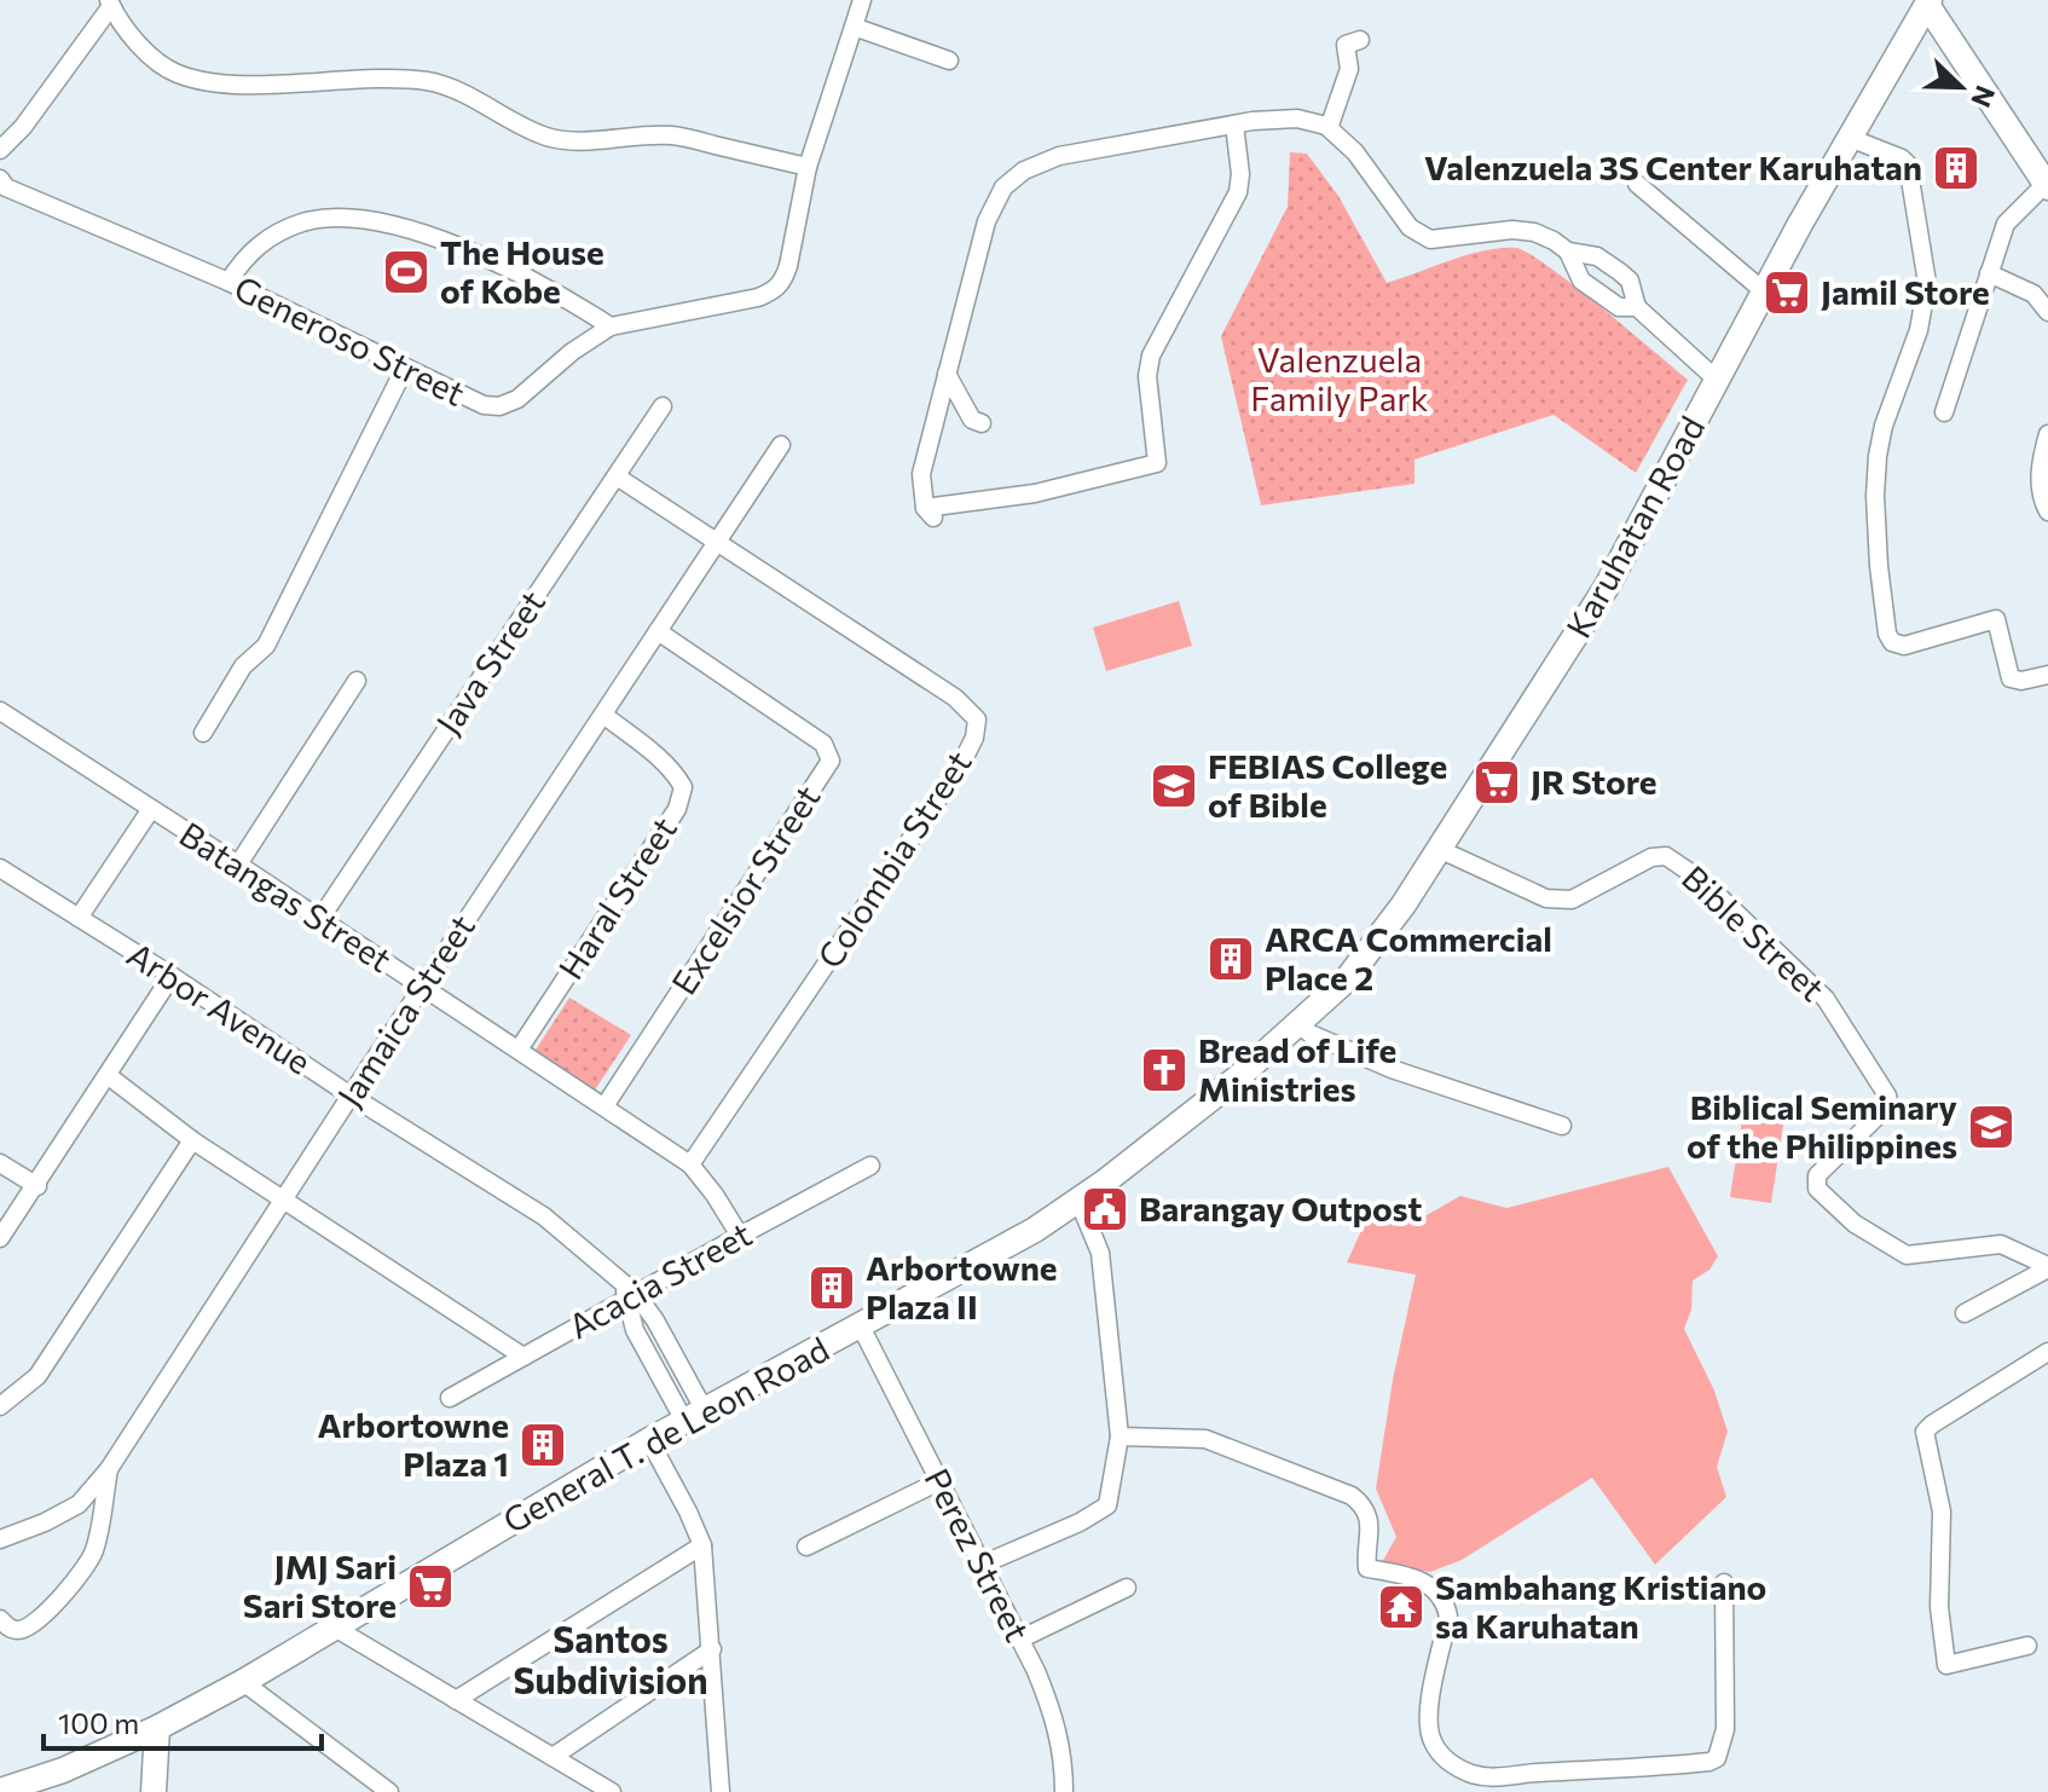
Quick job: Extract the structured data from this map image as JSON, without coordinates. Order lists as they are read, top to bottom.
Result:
{
  "streets": {
    "main road": ["Karuhatan Road", "General T. de Leon Road"],
    "street": [
      "Generoso Street",
      "Java Street",
      "Colombia Street",
      "Excelsior Street",
      "Batangas Street",
      "Haral Street",
      "Bible Street",
      "Arbor Avenue",
      "Jamaica Street",
      "Acacia Street",
      "Perez Street"
    ]
  },
  "crossings": [
    ["Karuhatan Road", "Bible Street"],
    ["Karuhatan Road", "General T. de Leon Road"],
    ["Java Street", "Colombia Street"],
    ["Java Street", "Batangas Street"],
    ["Colombia Street", "Batangas Street"],
    ["Colombia Street", "Jamaica Street"],
    ["Excelsior Street", "Batangas Street"],
    ["Excelsior Street", "Jamaica Street"],
    ["Batangas Street", "Haral Street"],
    ["Batangas Street", "Jamaica Street"],
    ["Batangas Street", "Acacia Street"],
    ["Haral Street", "Jamaica Street"],
    ["Arbor Avenue", "Jamaica Street"],
    ["Arbor Avenue", "Acacia Street"],
    ["Arbor Avenue", "General T. de Leon Road"],
    ["General T. de Leon Road", "Perez Street"]
  ],
  "districts": ["Santos Subdivision"],
  "parks": ["Valenzuela Family Park"],
  "places": {
    "building": [
      "Valenzuela 3S Center Karuhatan",
      "ARCA Commercial Place 2",
      "Arbortowne Plaza II",
      "Arbortowne Plaza 1"
    ],
    "sports": ["The House of Kobe"],
    "supermarket": ["Jamil Store", "JR Store", "JMJ Sari Sari Store"],
    "school or university": ["FEBIAS College of Bible", "Biblical Seminary of the Philippines"],
    "church": ["Bread of Life Ministries"],
    "public building": ["Barangay Outpost"],
    "temple": ["Sambahang Kristiano sa Karuhatan"]
  },
  "scale_bar": "100 m",
  "north": "bottom right"
}
